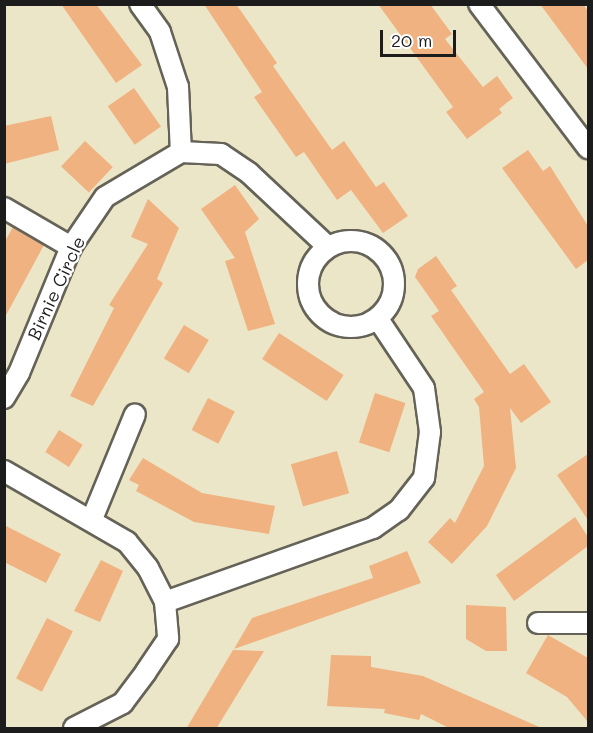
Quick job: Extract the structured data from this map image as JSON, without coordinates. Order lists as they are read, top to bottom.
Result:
{
  "streets": {
    "street": ["Birnie Circle"]
  },
  "scale_bar": "20 m"
}
